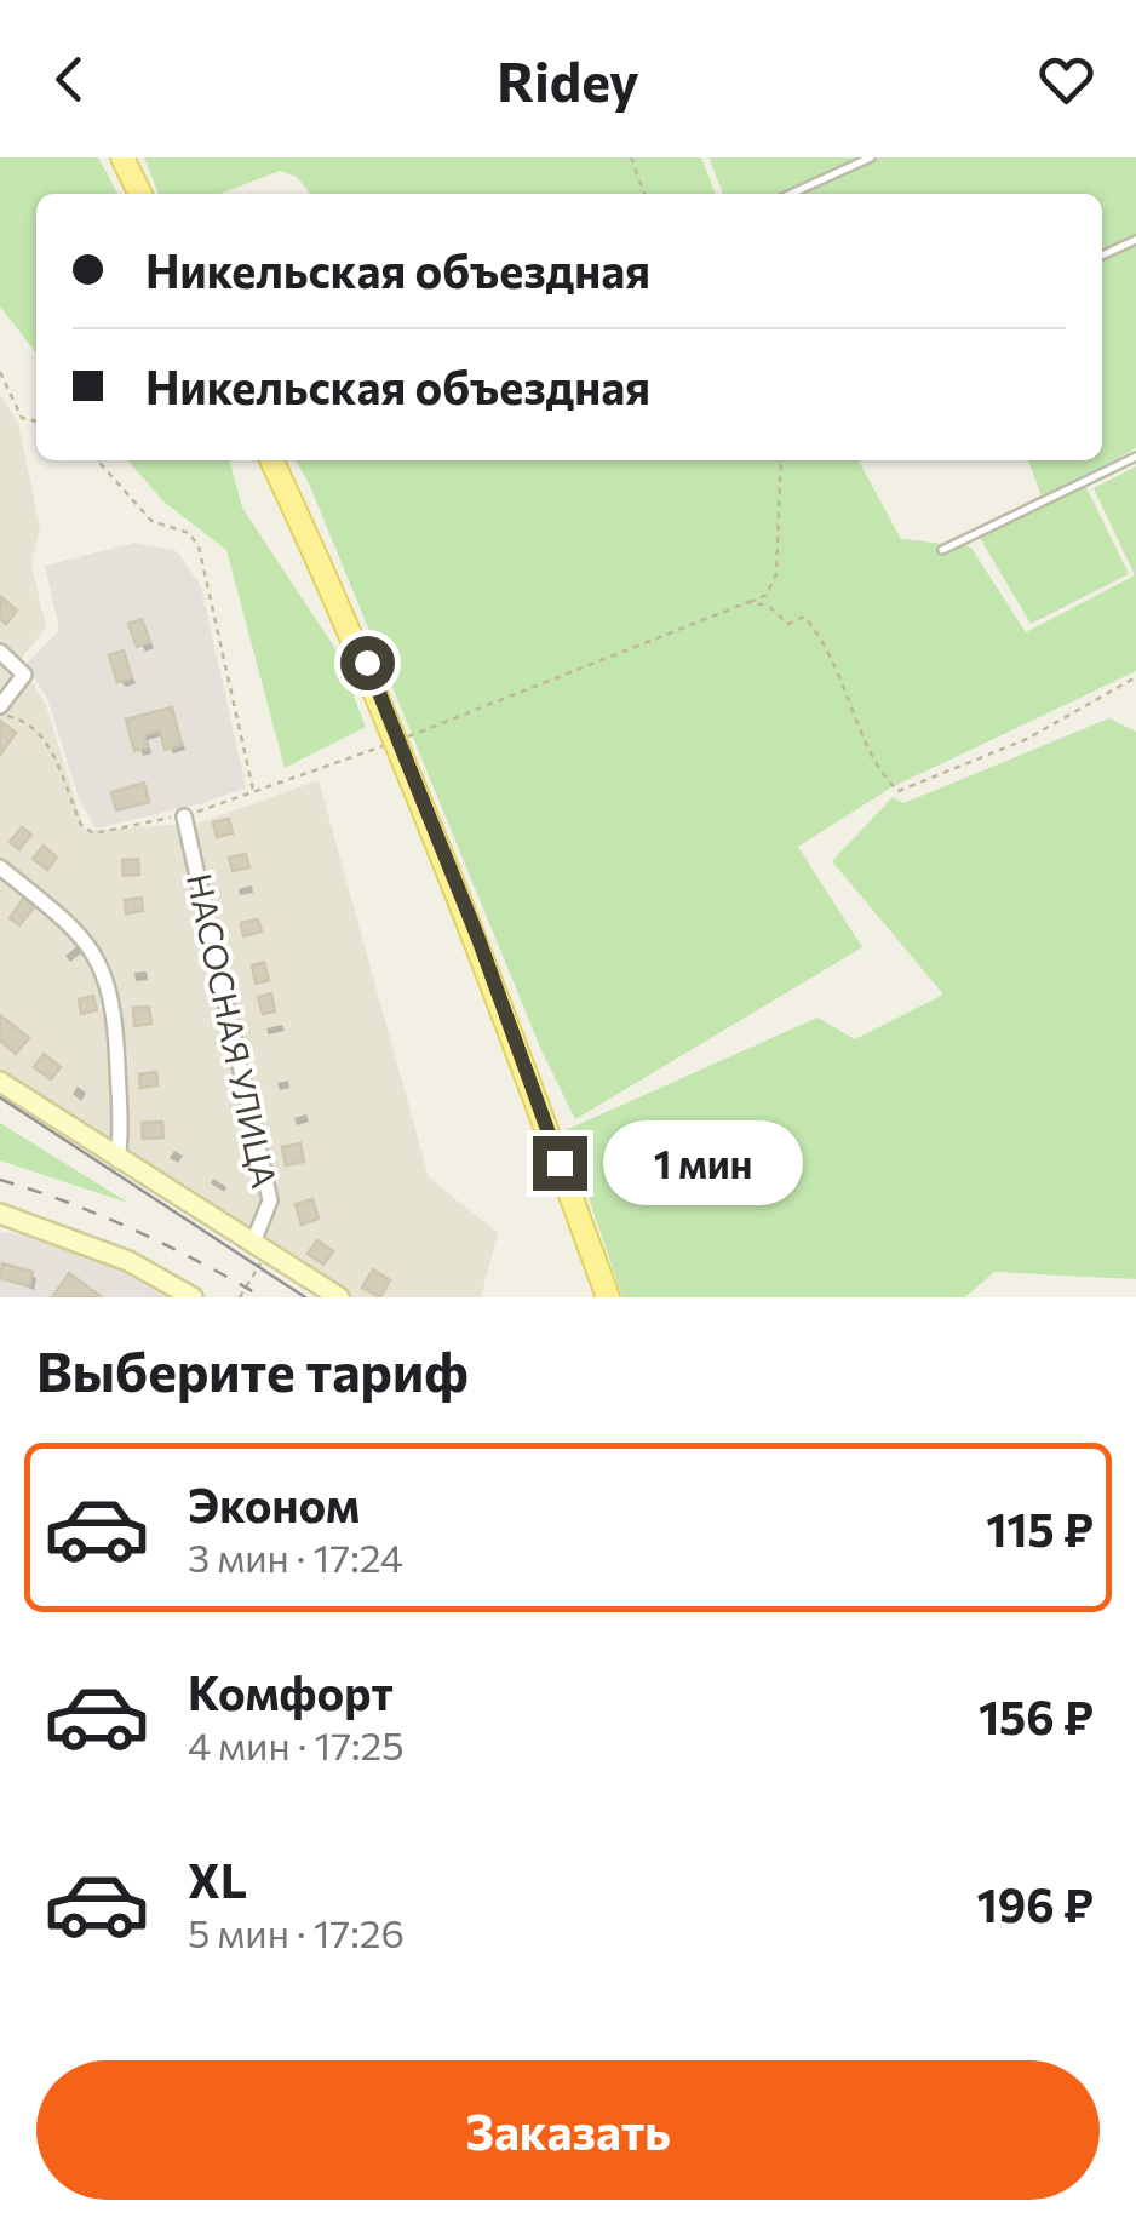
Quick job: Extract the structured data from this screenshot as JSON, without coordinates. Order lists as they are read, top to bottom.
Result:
{
  "streets": {
    "street": ["НАСОСНАЯ УЛИЦА"]
  },
  "page": {
    "header": "Ridey",
    "banner": ["Никельская объездная", "Никельская объездная"],
    "bubble": "1 мин",
    "heading": "Выберите тариф",
    "list": [
      {
        "name": "Эконом",
        "note": "3 мин · 17:24",
        "value": "115 ₽"
      },
      {
        "name": "Комфорт",
        "note": "4 мин · 17:25",
        "value": "156 ₽"
      },
      {
        "name": "XL",
        "note": "5 мин · 17:26",
        "value": "196 ₽"
      }
    ],
    "buttons": "Заказать"
  }
}
